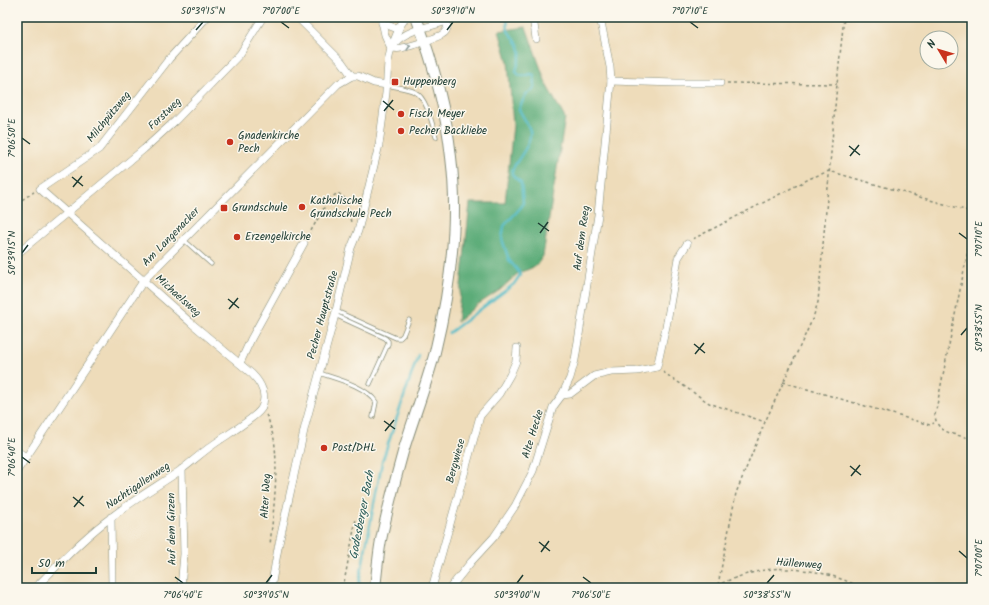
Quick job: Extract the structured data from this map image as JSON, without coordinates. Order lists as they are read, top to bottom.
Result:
{
  "streets": {
    "street": [
      "Forstweg",
      "Milchpützweg",
      "Am Langenacker",
      "Auf dem Reeg",
      "Michaelsweg",
      "Pecher Hauptstraße",
      "Alte Hecke",
      "Bergwiese",
      "Nachtigallenweg",
      "Auf dem Girzen"
    ],
    "path": ["Alter Weg", "Hüllenweg"]
  },
  "crossings": [
    ["Forstweg", "Michaelsweg"],
    ["Am Langenacker", "Michaelsweg"],
    ["Auf dem Reeg", "Alte Hecke"],
    ["Michaelsweg", "Nachtigallenweg"],
    ["Michaelsweg", "Alter Weg"],
    ["Nachtigallenweg", "Alter Weg"],
    ["Nachtigallenweg", "Auf dem Girzen"]
  ],
  "water": ["Godesberger Bach"],
  "places": {
    "transit": ["Huppenberg", "Grundschule"],
    "other": [
      "Fisch Meyer",
      "Pecher Backliebe",
      "Gnadenkirche Pech",
      "Katholische Grundschule Pech",
      "Erzengelkirche",
      "Post/DHL"
    ]
  },
  "scale_bar": "50 m",
  "north": "top left",
  "coordinates": [
    "50°39'15\"N",
    "7°07'00\"E",
    "50°39'10\"N",
    "7°07'10\"E",
    "7°06'50\"E",
    "50°38'55\"N",
    "7°06'40\"E",
    "50°39'05\"N",
    "50°39'00\"N"
  ]
}
